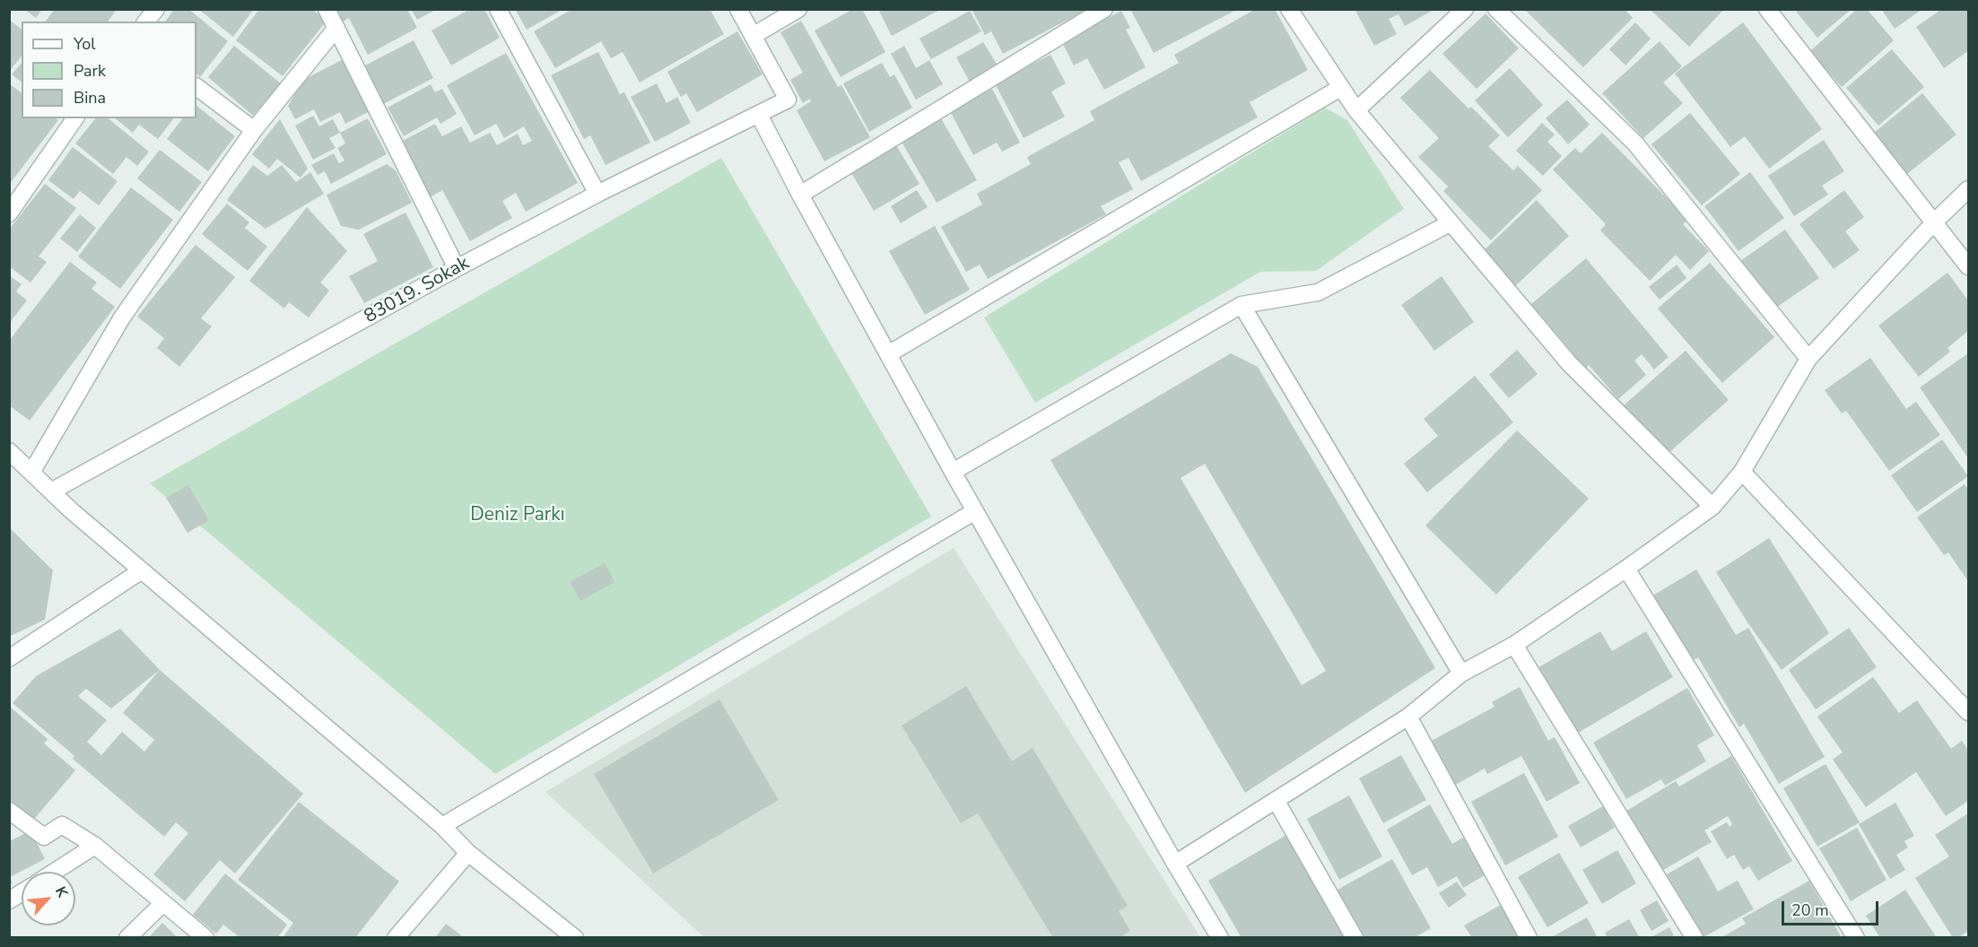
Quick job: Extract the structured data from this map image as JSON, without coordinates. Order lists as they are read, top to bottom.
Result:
{
  "streets": {
    "street": ["83019. Sokak"]
  },
  "parks": ["Deniz Parkı"],
  "legend": ["Yol", "Park", "Bina"],
  "scale_bar": "20 m",
  "north": "top right"
}
